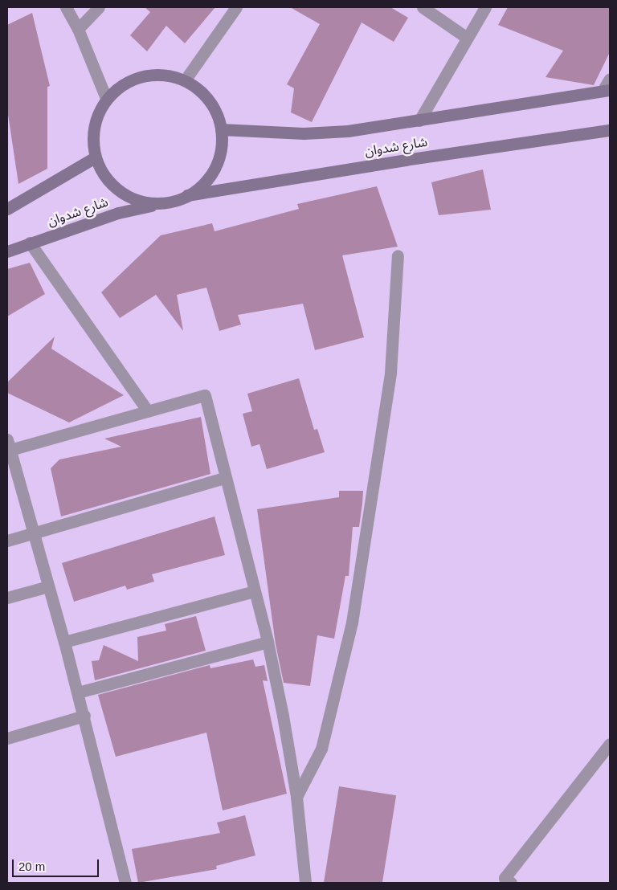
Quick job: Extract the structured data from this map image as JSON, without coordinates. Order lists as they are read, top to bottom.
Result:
{
  "streets": {
    "main road": ["شارع شدوان"]
  },
  "scale_bar": "20 m"
}
